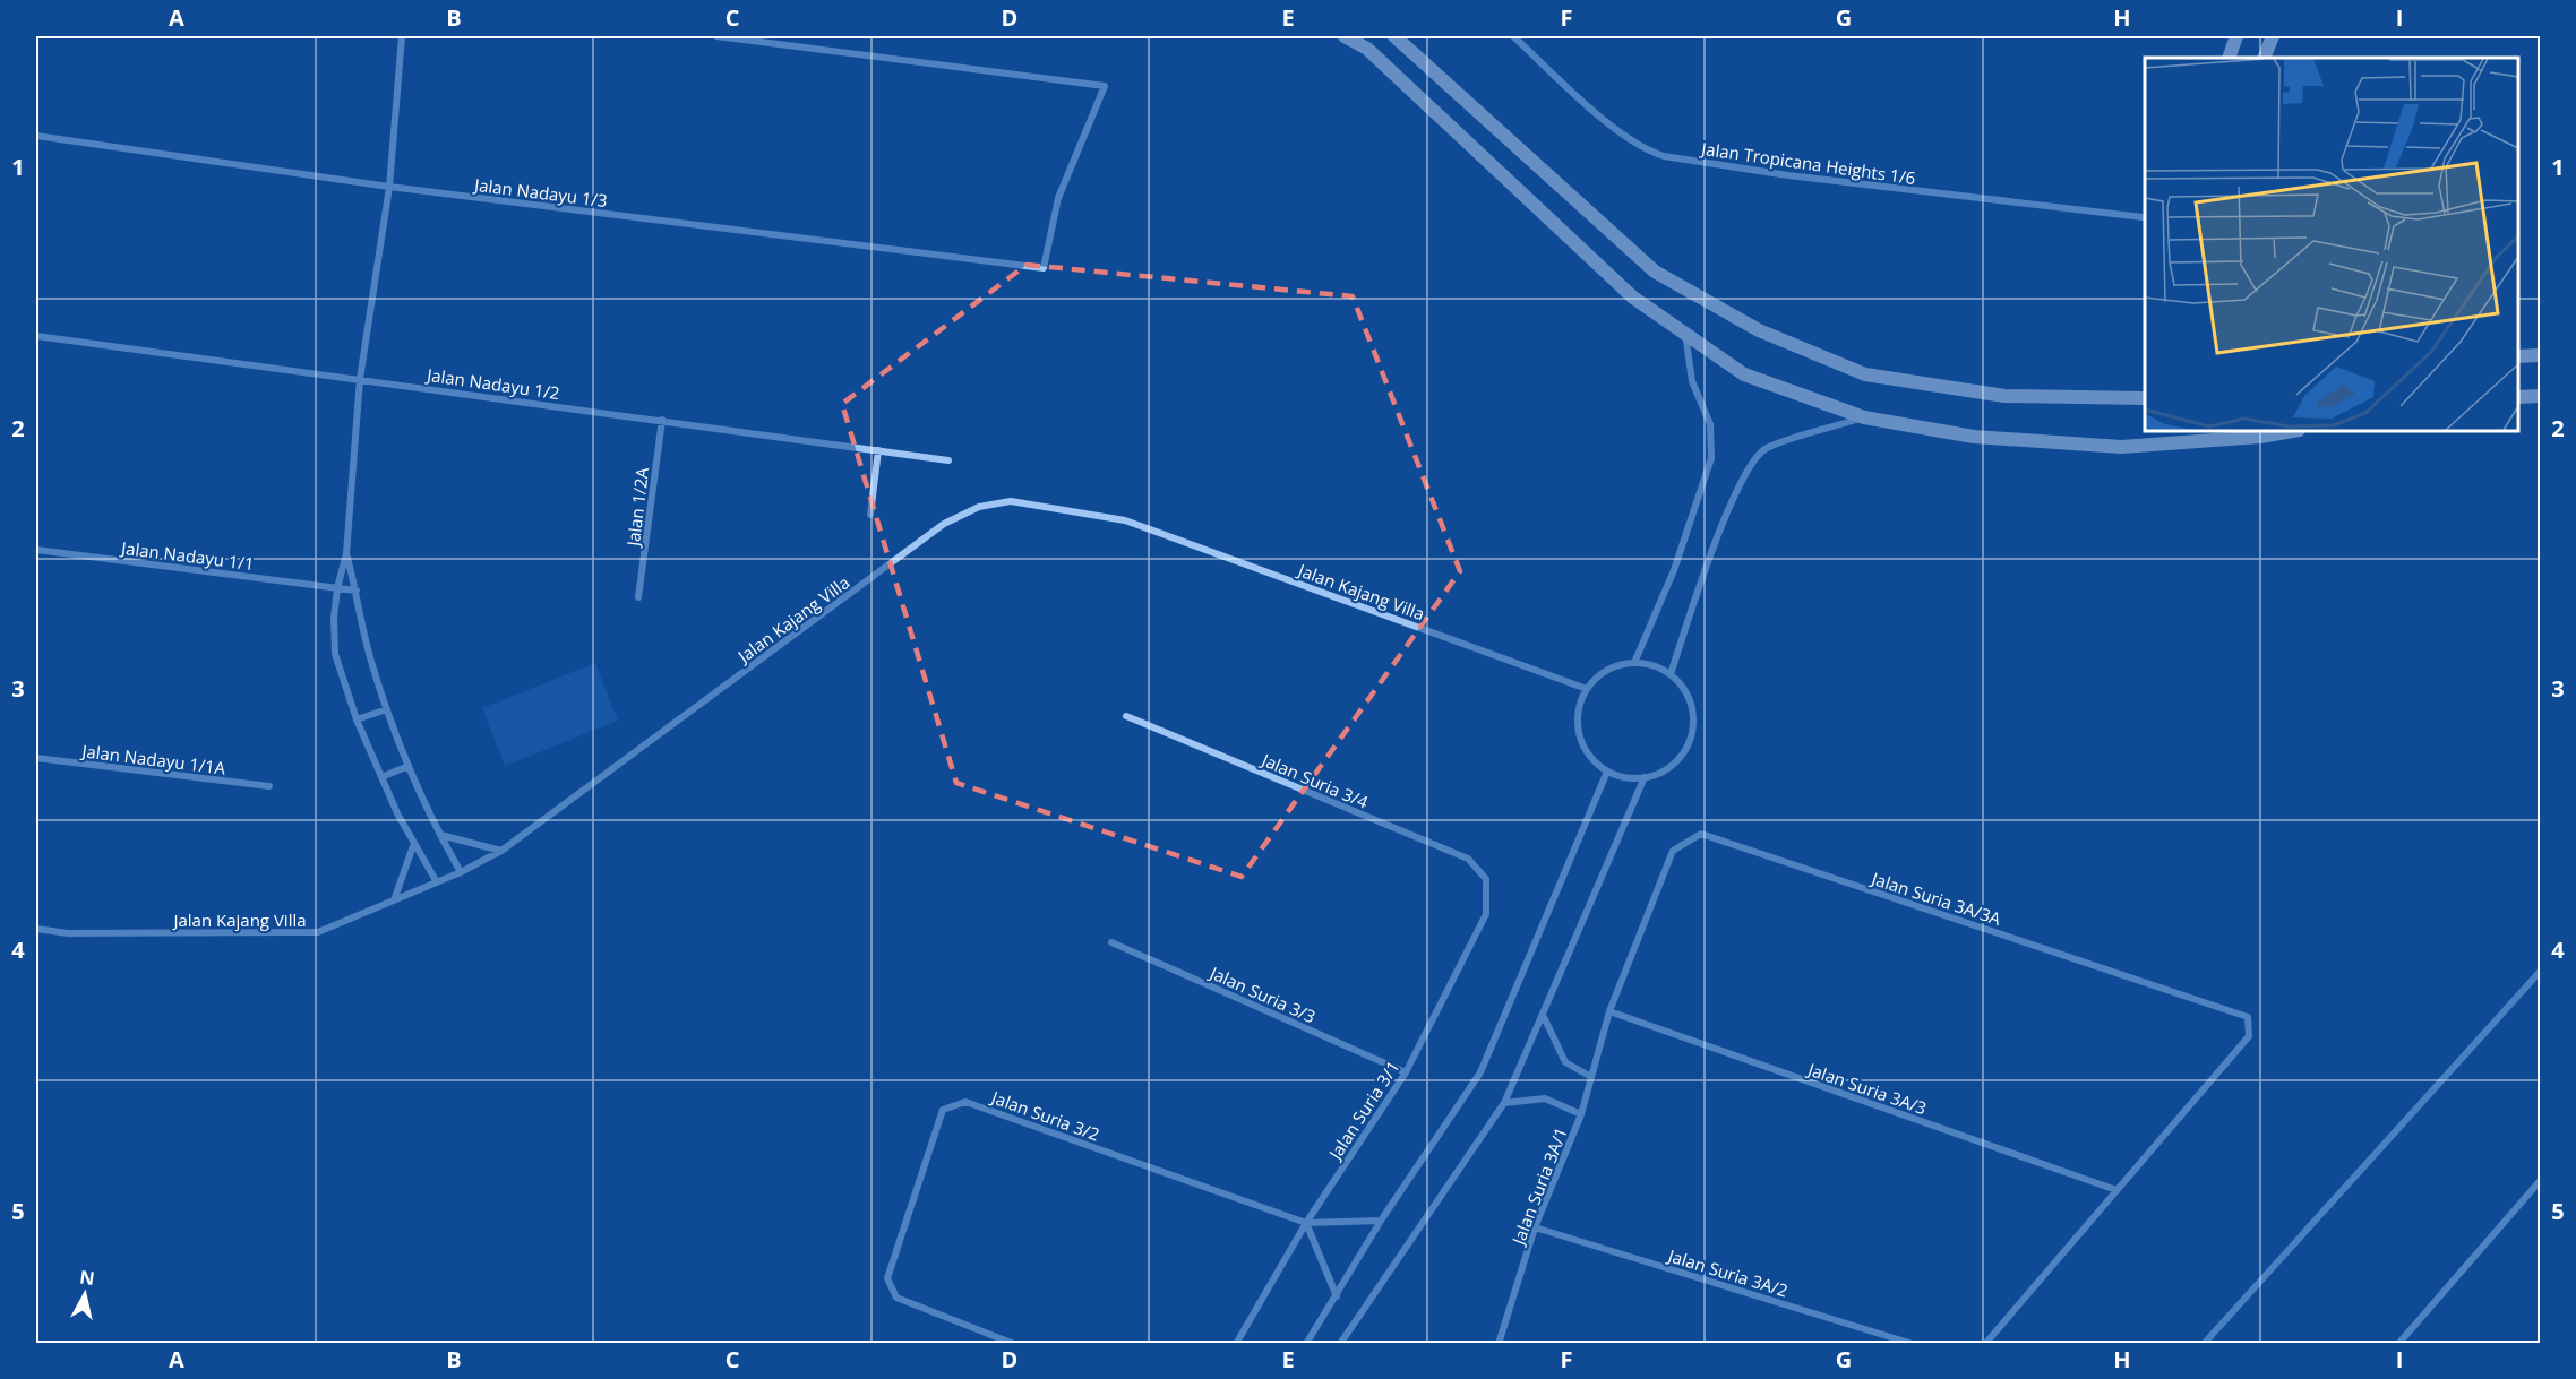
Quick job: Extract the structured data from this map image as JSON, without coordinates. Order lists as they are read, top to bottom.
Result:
{
  "streets": {
    "street": [
      "Jalan Tropicana Heights 1/6",
      "Jalan Nadayu 1/3",
      "Jalan Nadayu 1/2",
      "Jalan 1/2A",
      "Jalan Nadayu 1/1",
      "Jalan Kajang Villa",
      "Jalan Nadayu 1/1A",
      "Jalan Suria 3/4",
      "Jalan Suria 3A/3A",
      "Jalan Suria 3/3",
      "Jalan Suria 3A/3",
      "Jalan Suria 3/1",
      "Jalan Suria 3/2",
      "Jalan Suria 3A/1",
      "Jalan Suria 3A/2"
    ]
  },
  "crossings": [
    ["Jalan Nadayu 1/2", "Jalan 1/2A"],
    ["Jalan Suria 3/4", "Jalan Suria 3/1"],
    ["Jalan Suria 3A/3A", "Jalan Suria 3A/3"],
    ["Jalan Suria 3A/3A", "Jalan Suria 3A/1"],
    ["Jalan Suria 3/3", "Jalan Suria 3/1"],
    ["Jalan Suria 3/1", "Jalan Suria 3/2"],
    ["Jalan Suria 3A/1", "Jalan Suria 3A/2"]
  ],
  "north": "top",
  "grid": {
    "columns": [
      "A",
      "B",
      "C",
      "D",
      "E",
      "F",
      "G",
      "H",
      "I"
    ],
    "rows": [
      "1",
      "2",
      "3",
      "4",
      "5"
    ]
  }
}
